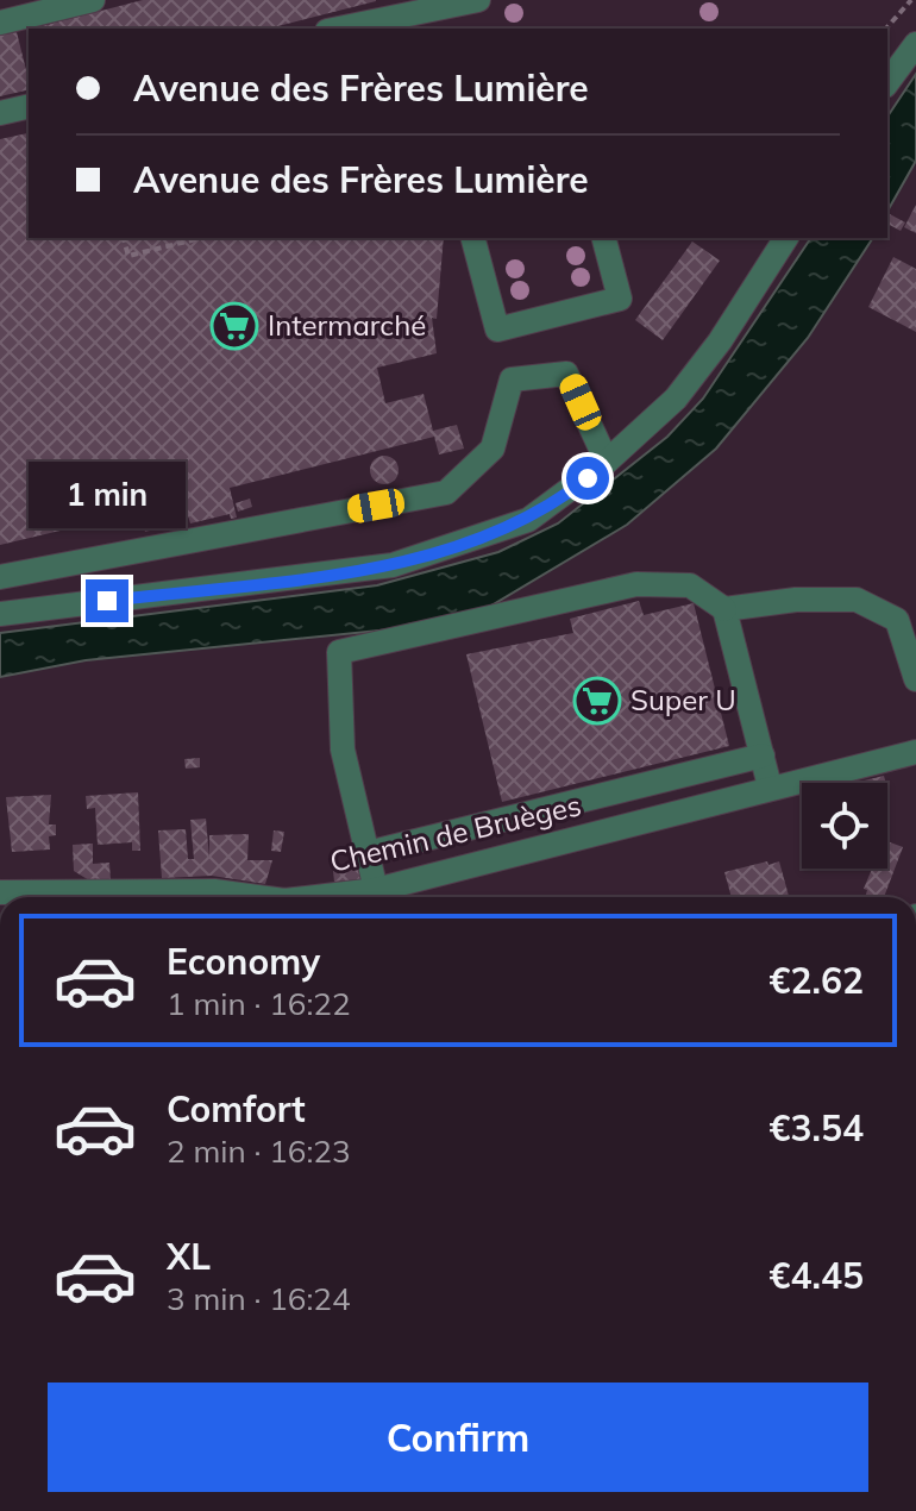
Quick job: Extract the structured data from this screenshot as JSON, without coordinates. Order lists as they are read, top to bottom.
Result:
{
  "streets": {
    "street": ["Chemin de Bruèges"]
  },
  "places": {
    "supermarket": ["Intermarché", "Super U"]
  },
  "page": {
    "banner": ["Avenue des Frères Lumière", "Avenue des Frères Lumière"],
    "bubble": "1 min",
    "list": [
      {
        "name": "Economy",
        "note": "1 min · 16:22",
        "value": "€2.62"
      },
      {
        "name": "Comfort",
        "note": "2 min · 16:23",
        "value": "€3.54"
      },
      {
        "name": "XL",
        "note": "3 min · 16:24",
        "value": "€4.45"
      }
    ],
    "buttons": "Confirm"
  }
}
